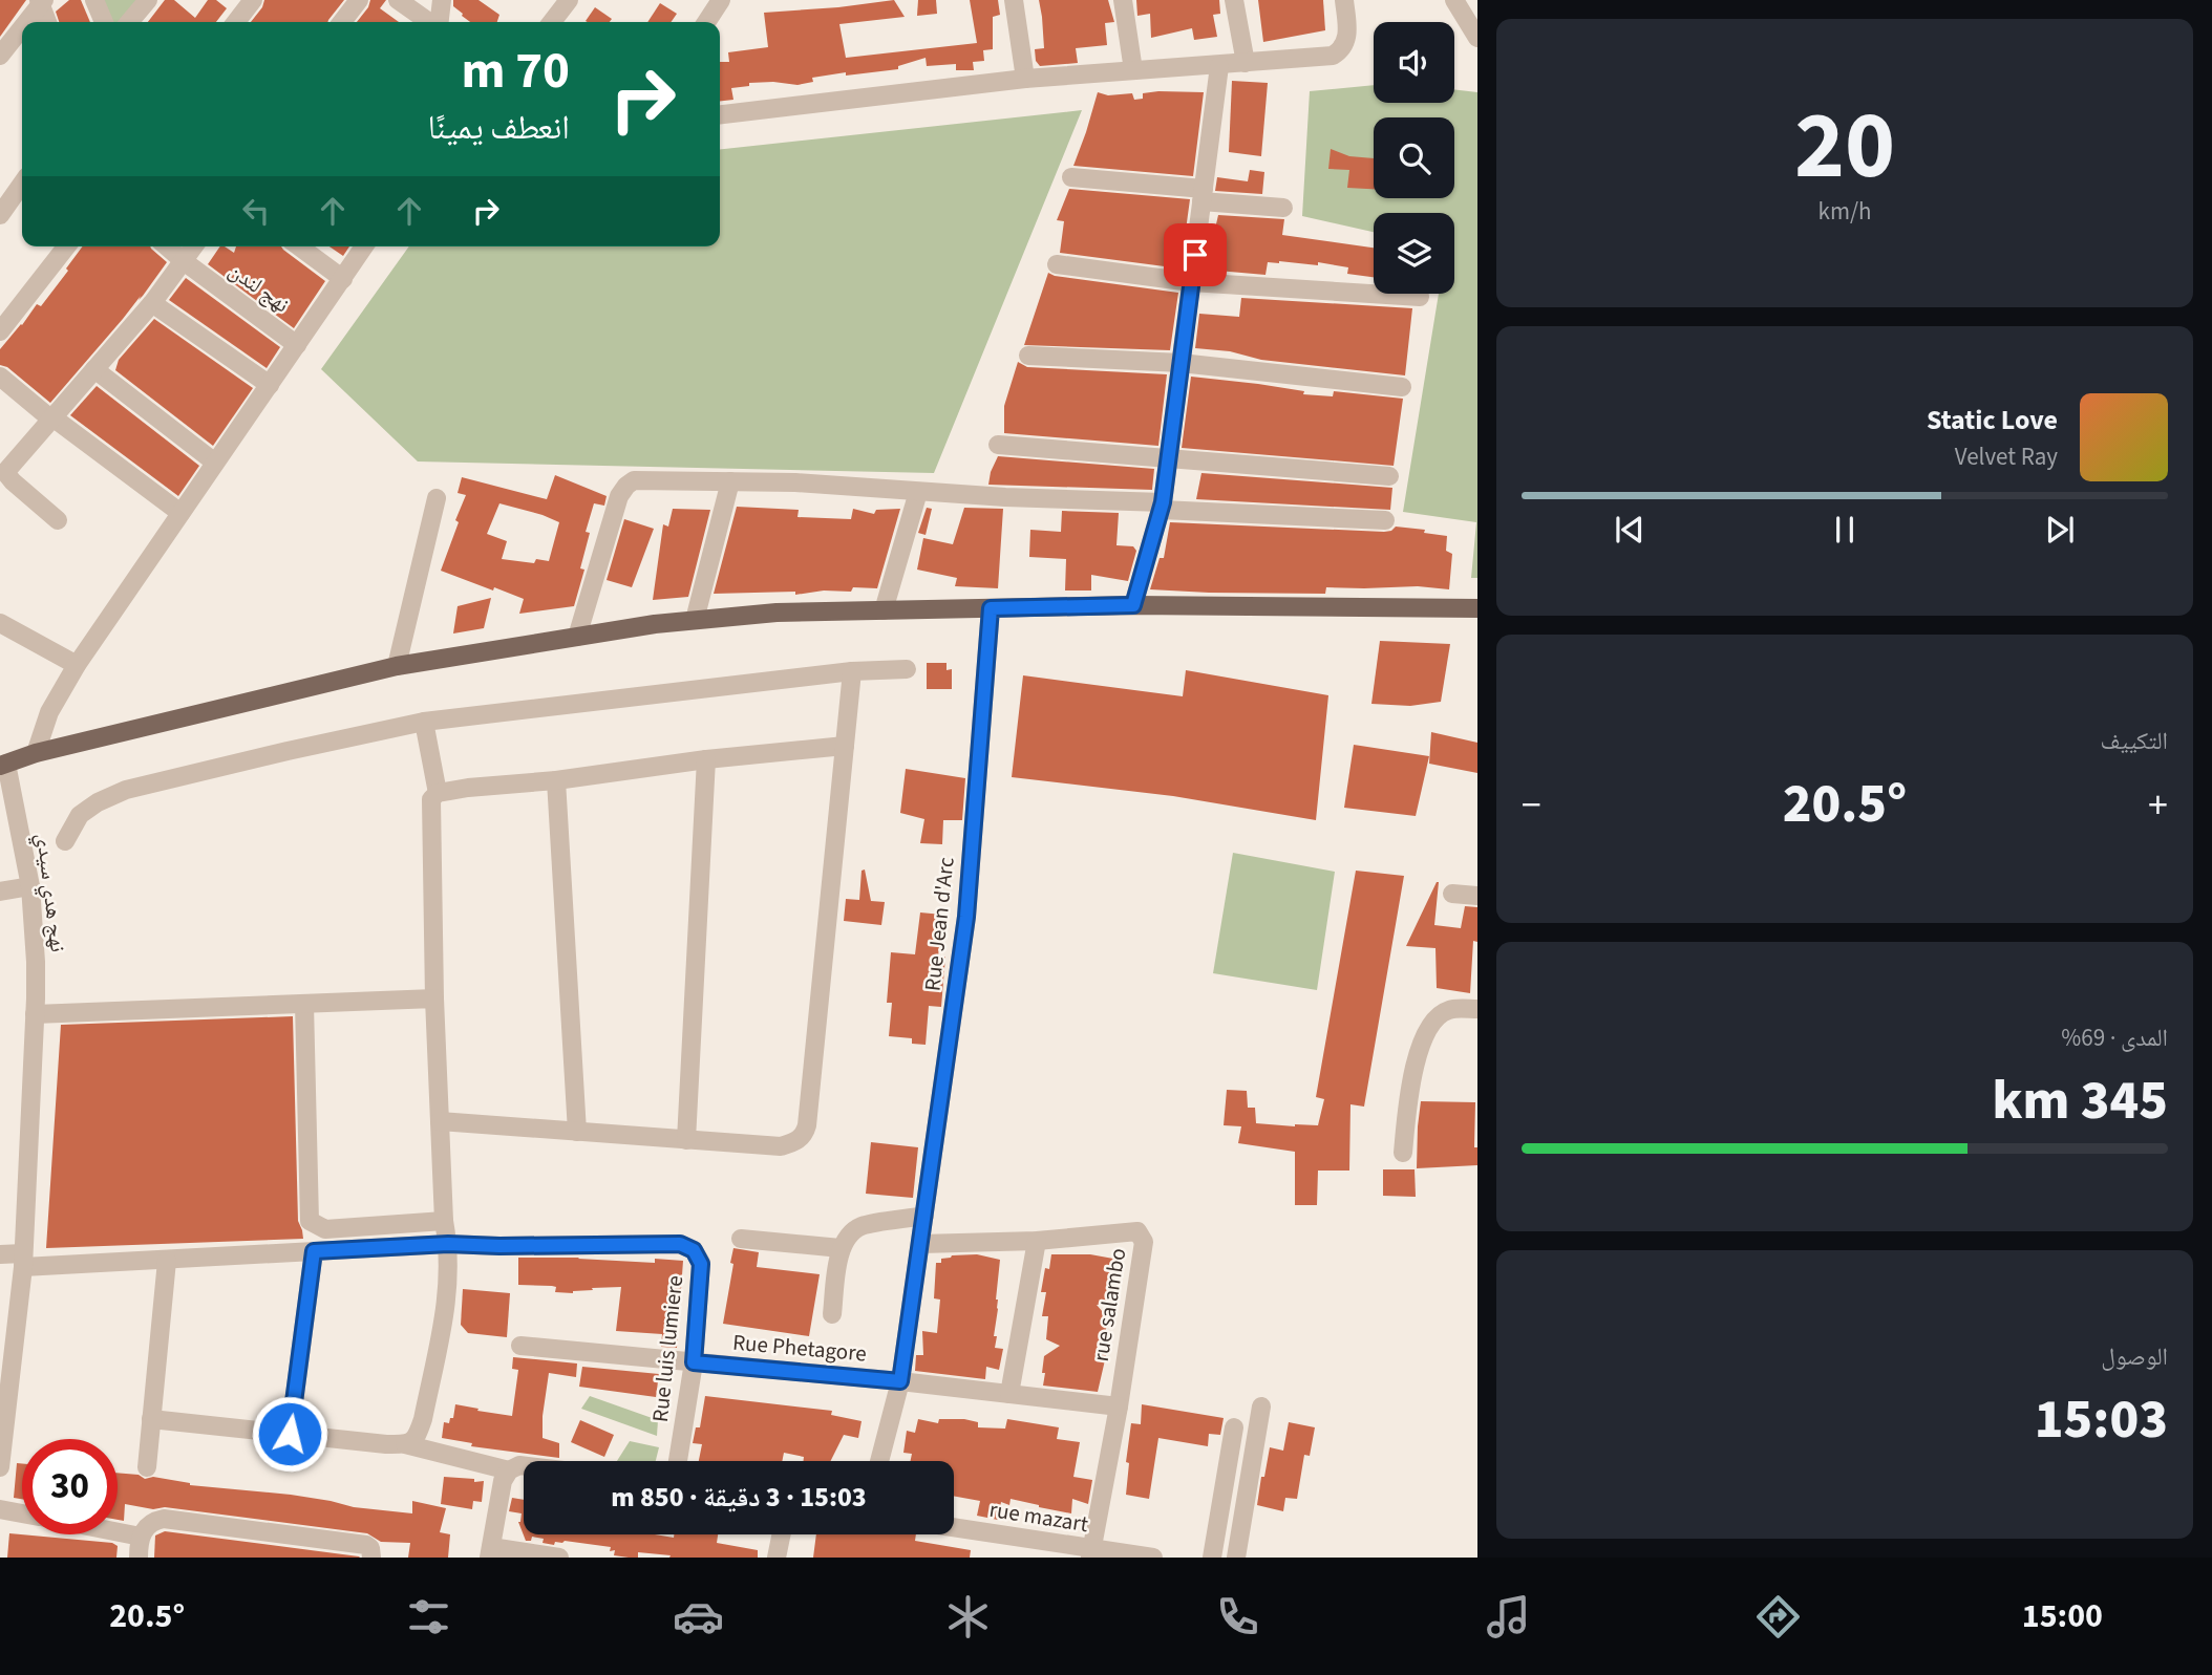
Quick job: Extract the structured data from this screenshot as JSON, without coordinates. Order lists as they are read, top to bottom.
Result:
{
  "streets": {
    "street": [
      "نهج لندن",
      "نهج هدي سيدي",
      "Rue Jean d'Arc",
      "rue salambo",
      "Rue Phetagore",
      "Rue luis lumiere",
      "rue mazart"
    ]
  },
  "crossings": [
    ["نهج هدي سيدي", "Rue luis lumiere"],
    ["Rue Jean d'Arc", "rue salambo"],
    ["Rue Jean d'Arc", "Rue Phetagore"],
    ["rue salambo", "Rue Phetagore"],
    ["rue salambo", "rue mazart"],
    ["Rue Phetagore", "Rue luis lumiere"]
  ],
  "page": {
    "tile": [
      ["20", "km/h"],
      "التكييف",
      ["المدى · 69%", "345 km"],
      ["الوصول", "15:03"]
    ],
    "turn": ["70 m", "انعطف يمينًا"],
    "song": ["Static Love", "Velvet Ray"],
    "heat": ["−", "20.5°", "+"],
    "limit": "30",
    "trip": "15:03 · 3 دقيقة · 850 m",
    "tabs": ["15:00", "20.5°"]
  }
}
